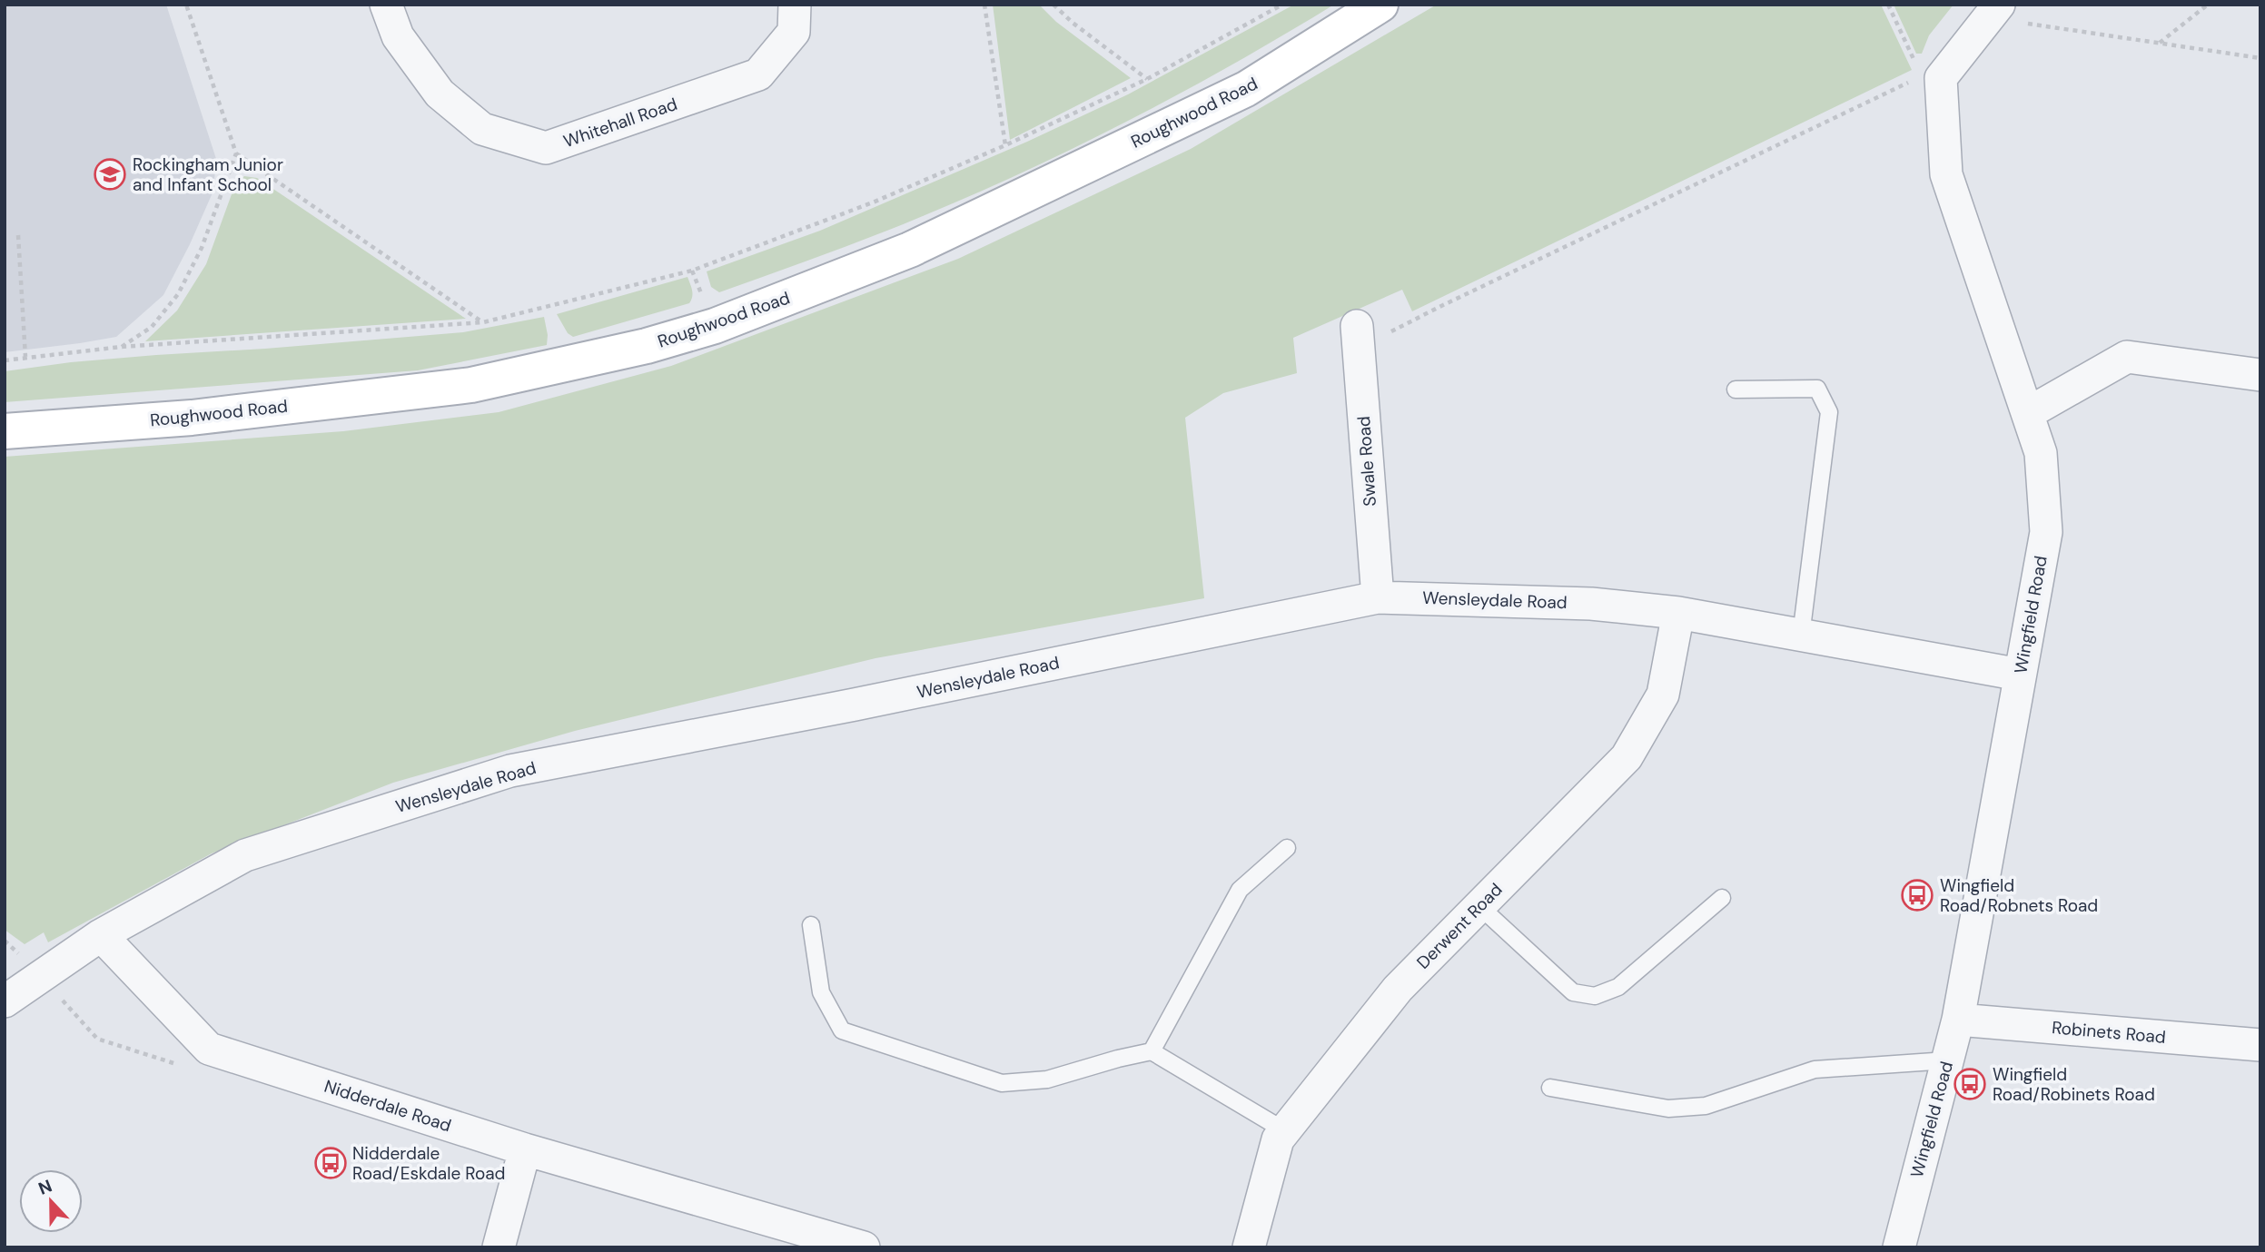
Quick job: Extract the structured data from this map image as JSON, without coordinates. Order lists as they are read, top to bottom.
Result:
{
  "streets": {
    "street": [
      "Roughwood Road",
      "Whitehall Road",
      "Swale Road",
      "Wensleydale Road",
      "Wingfield Road",
      "Derwent Road",
      "Robinets Road",
      "Nidderdale Road"
    ]
  },
  "crossings": [
    ["Swale Road", "Wensleydale Road"],
    ["Wensleydale Road", "Wingfield Road"],
    ["Wensleydale Road", "Derwent Road"],
    ["Wensleydale Road", "Nidderdale Road"],
    ["Wingfield Road", "Robinets Road"]
  ],
  "places": {
    "school or university": ["Rockingham Junior and Infant School"],
    "bus stop": ["Wingfield Road/Robnets Road", "Wingfield Road/Robinets Road", "Nidderdale Road/Eskdale Road"]
  },
  "north": "top"
}
